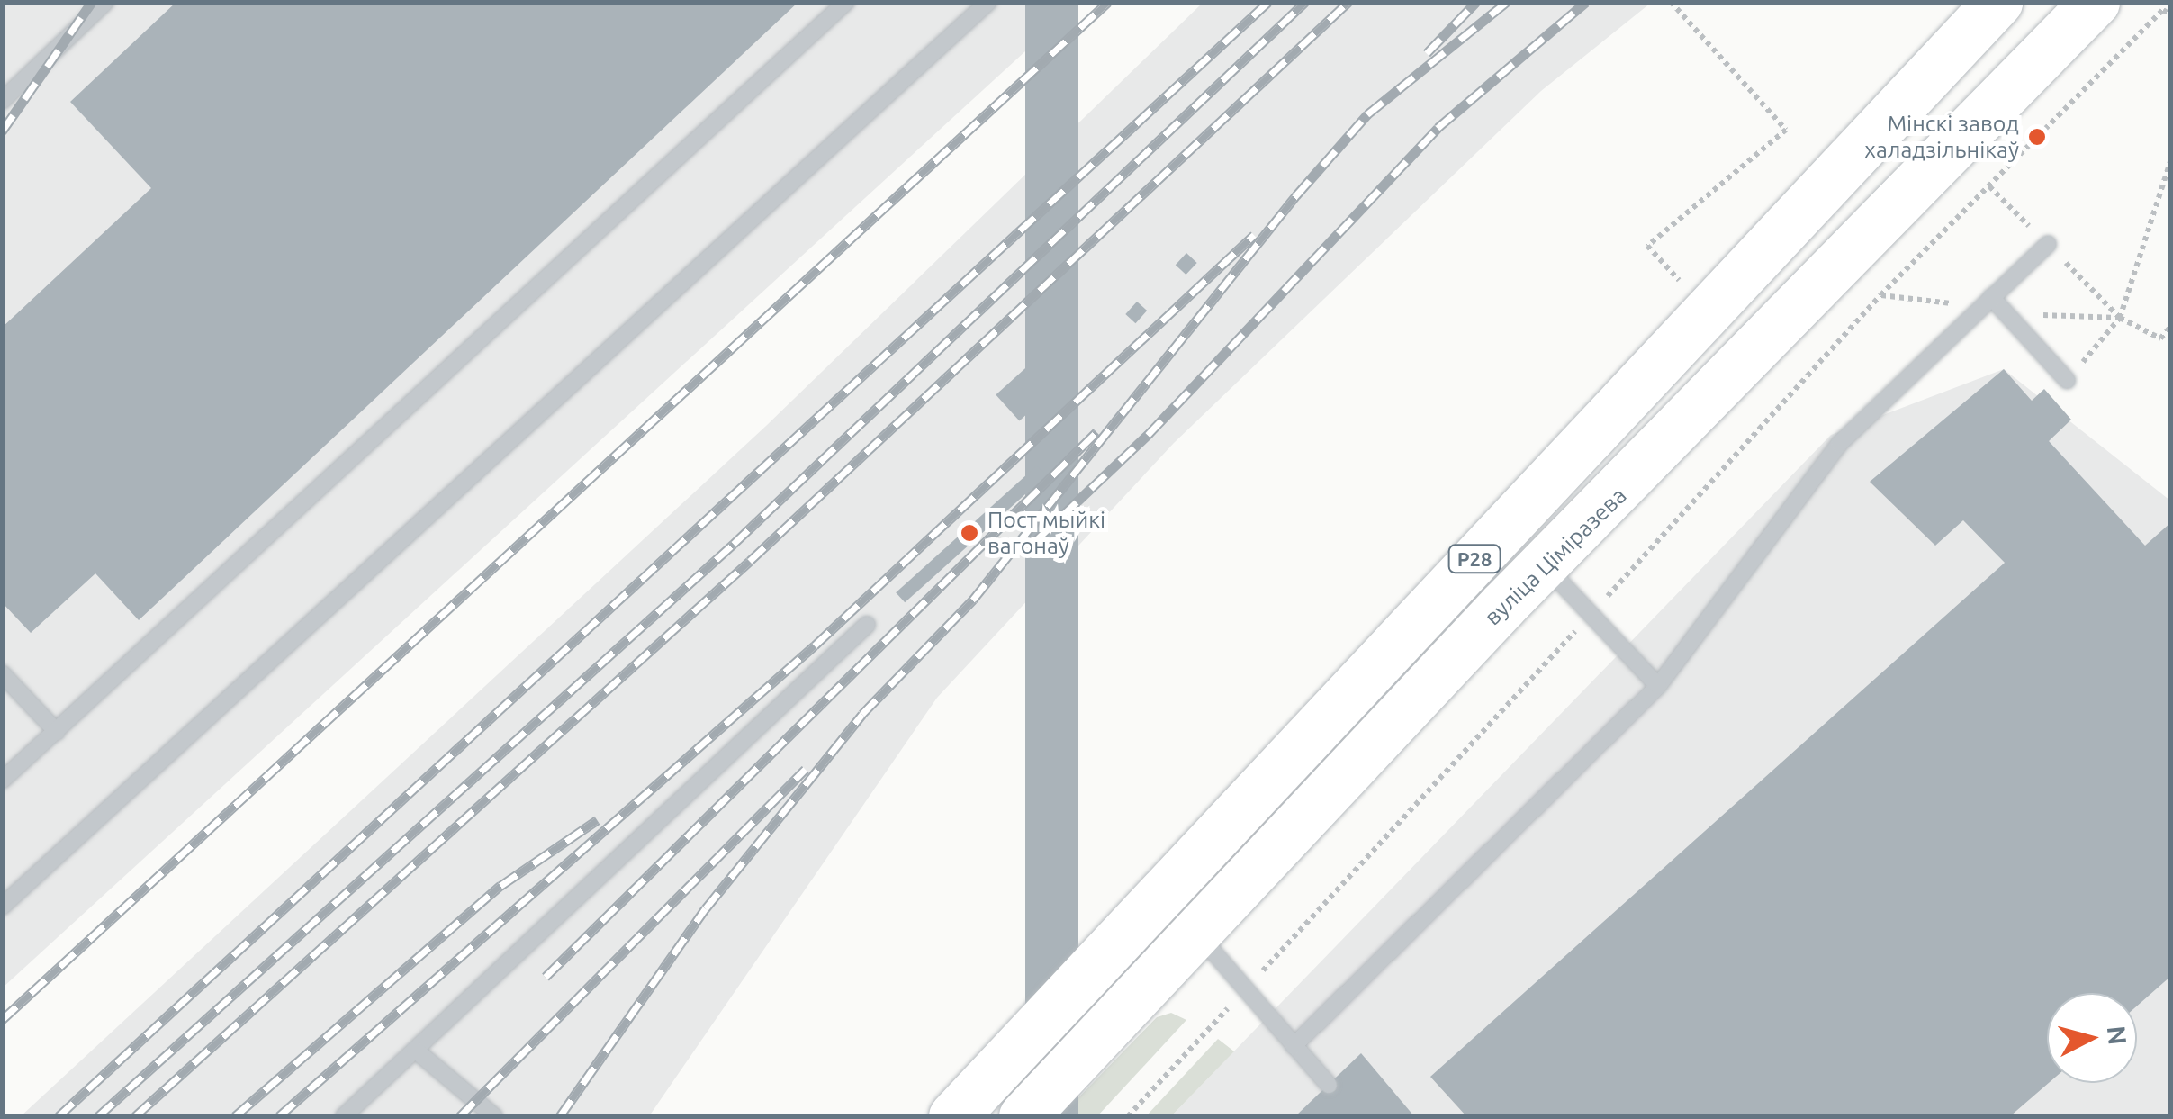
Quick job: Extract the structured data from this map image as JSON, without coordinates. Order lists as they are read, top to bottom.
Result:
{
  "streets": {
    "main road": ["вуліца Ціміразева", "Р28"]
  },
  "places": ["Мінскі завод халадзільнікаў", "Пост мыйкі вагонаў"],
  "north": "right"
}
